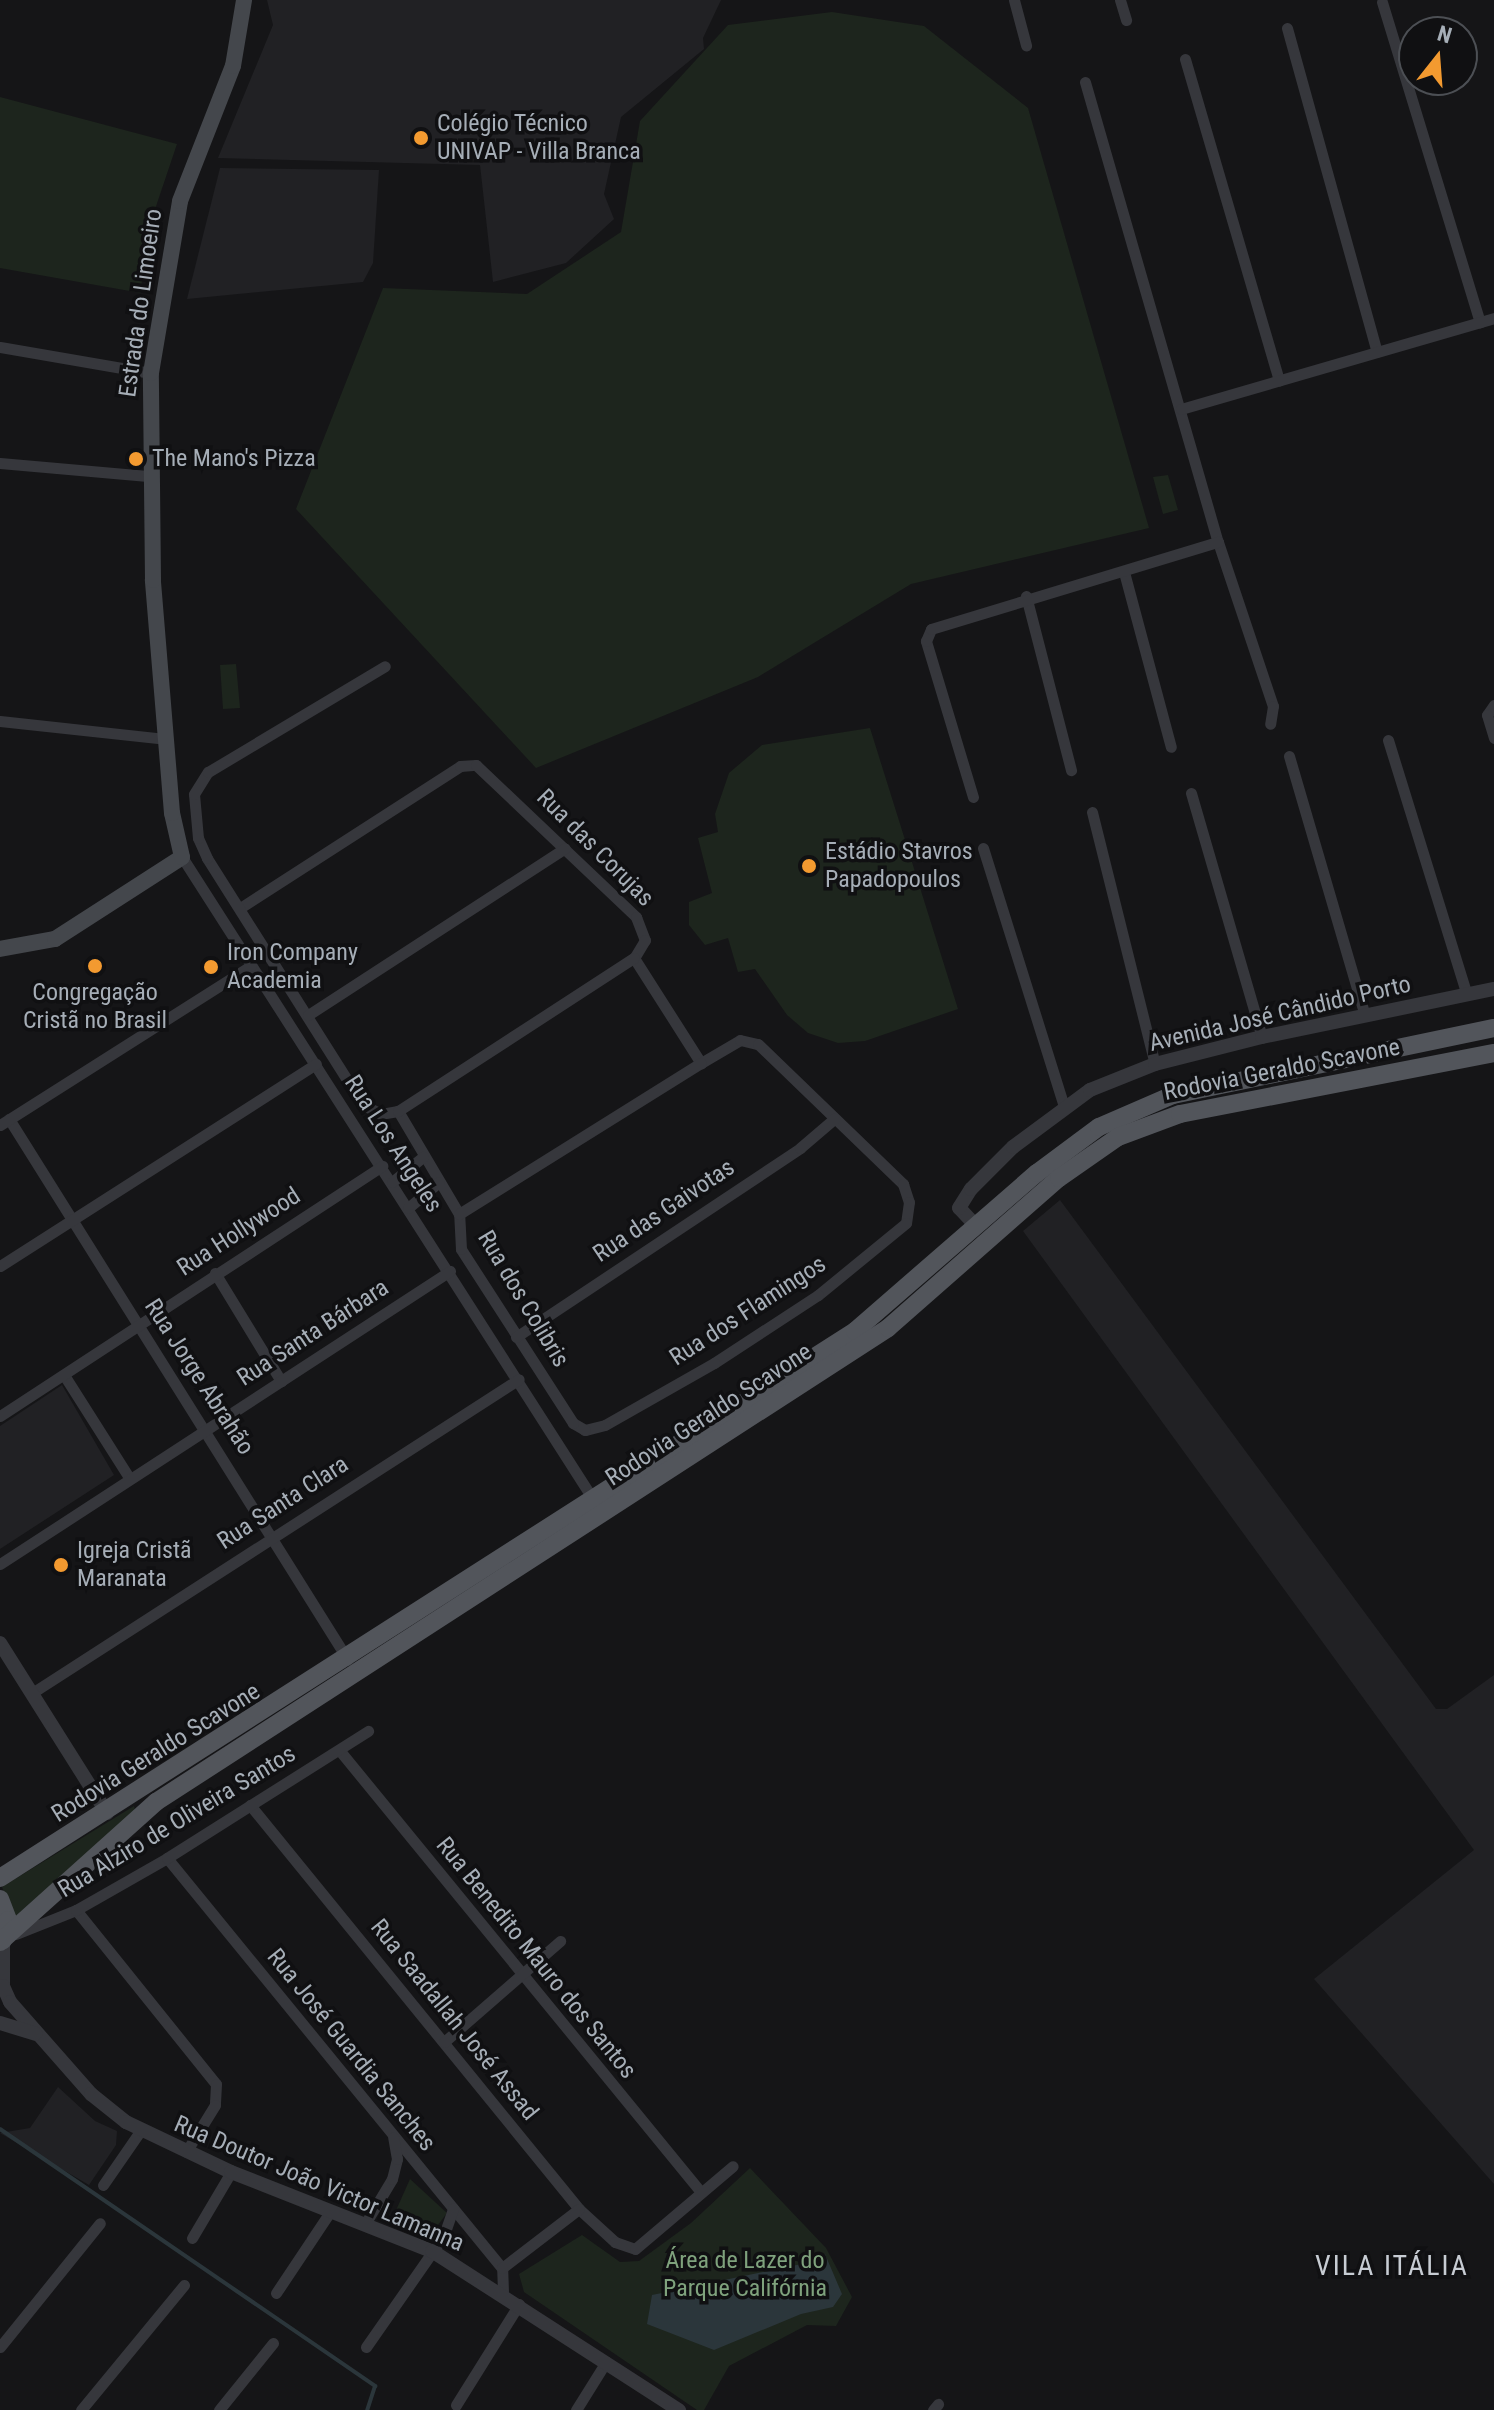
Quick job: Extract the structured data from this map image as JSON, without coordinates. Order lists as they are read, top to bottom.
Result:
{
  "streets": {
    "main road": ["Estrada do Limoeiro", "Rodovia Geraldo Scavone"],
    "street": [
      "Rua das Corujas",
      "Avenida José Cândido Porto",
      "Rua Los Angeles",
      "Rua das Gaivotas",
      "Rua Hollywood",
      "Rua dos Colibris",
      "Rua dos Flamingos",
      "Rua Santa Bárbara",
      "Rua Jorge Abrahão",
      "Rua Santa Clara",
      "Rua Alziro de Oliveira Santos",
      "Rua Benedito Mauro dos Santos",
      "Rua Saadallah José Assad",
      "Rua José Guardia Sanches",
      "Rua Doutor João Victor Lamanna"
    ]
  },
  "crossings": [
    ["Estrada do Limoeiro", "Rua Los Angeles"],
    ["Avenida José Cândido Porto", "Rodovia Geraldo Scavone"],
    ["Rodovia Geraldo Scavone", "Rua Los Angeles"],
    ["Rodovia Geraldo Scavone", "Rua Jorge Abrahão"],
    ["Rodovia Geraldo Scavone", "Rua Alziro de Oliveira Santos"],
    ["Rodovia Geraldo Scavone", "Rua Doutor João Victor Lamanna"],
    ["Rua Los Angeles", "Rua Hollywood"],
    ["Rua Los Angeles", "Rua Santa Bárbara"],
    ["Rua Los Angeles", "Rua Santa Clara"],
    ["Rua das Gaivotas", "Rua dos Colibris"],
    ["Rua das Gaivotas", "Rua dos Flamingos"],
    ["Rua Hollywood", "Rua Jorge Abrahão"],
    ["Rua dos Colibris", "Rua dos Flamingos"],
    ["Rua Santa Bárbara", "Rua Jorge Abrahão"],
    ["Rua Jorge Abrahão", "Rua Santa Clara"],
    ["Rua Alziro de Oliveira Santos", "Rua Benedito Mauro dos Santos"],
    ["Rua Alziro de Oliveira Santos", "Rua Saadallah José Assad"],
    ["Rua Alziro de Oliveira Santos", "Rua José Guardia Sanches"],
    ["Rua Alziro de Oliveira Santos", "Rua Doutor João Victor Lamanna"],
    ["Rua Benedito Mauro dos Santos", "Rua Saadallah José Assad"]
  ],
  "districts": ["VILA ITÁLIA"],
  "parks": ["Área de Lazer do Parque Califórnia"],
  "places": [
    "Colégio Técnico UNIVAP - Villa Branca",
    "The Mano's Pizza",
    "Estádio Stavros Papadopoulos",
    "Congregação Cristã no Brasil",
    "Iron Company Academia",
    "Igreja Cristã Maranata"
  ],
  "north": "top"
}
